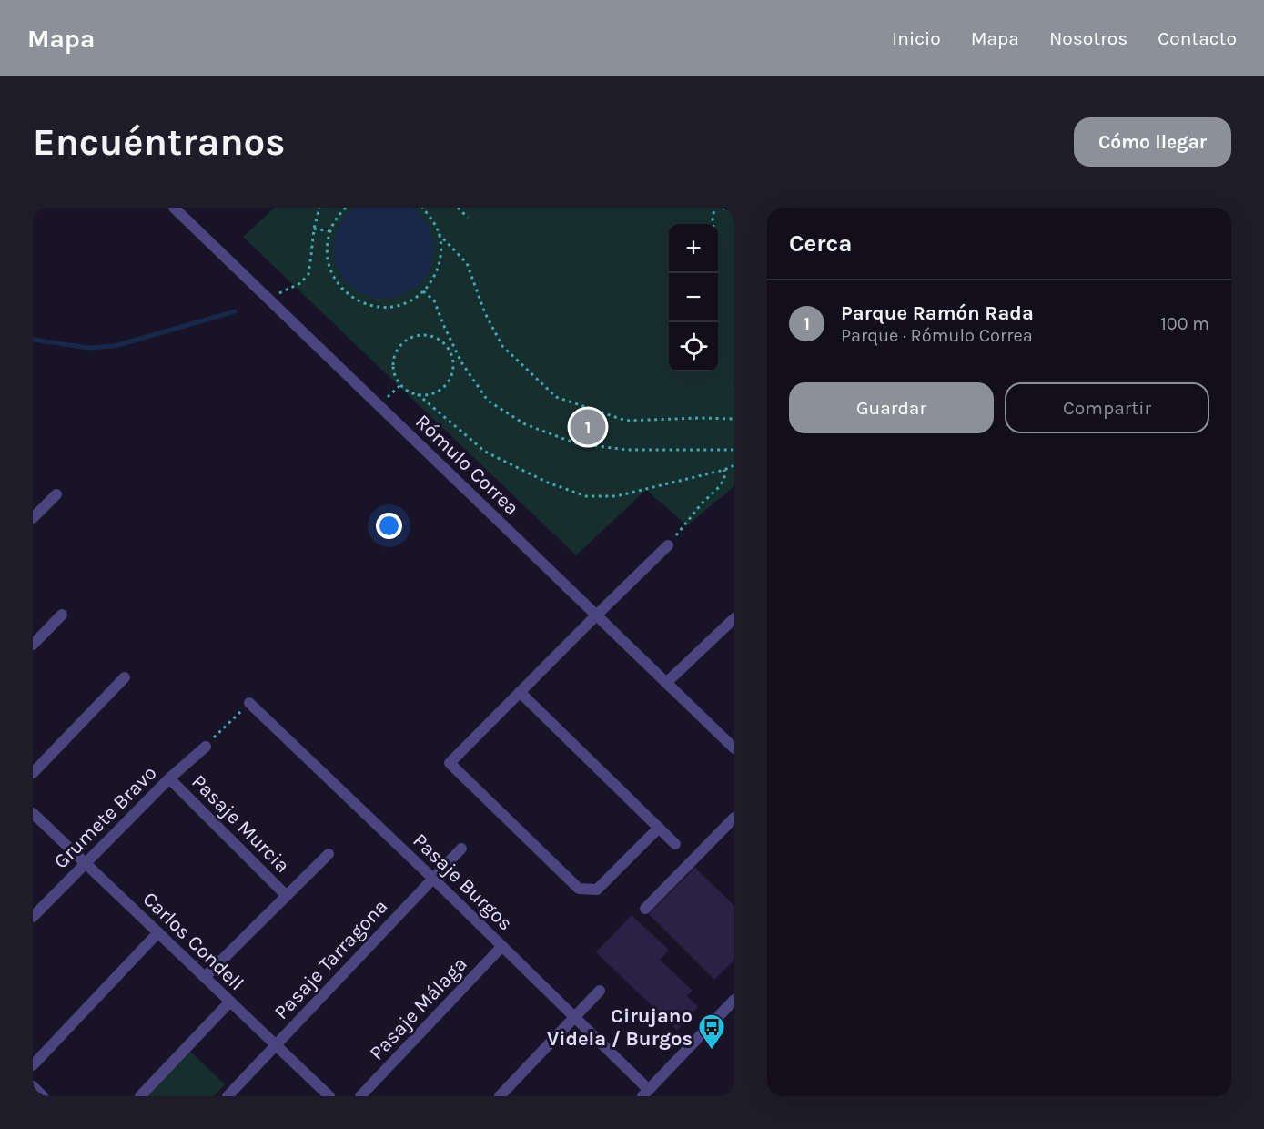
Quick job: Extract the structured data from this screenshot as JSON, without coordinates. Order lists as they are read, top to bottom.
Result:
{
  "streets": {
    "street": [
      "Rómulo Correa",
      "Grumete Bravo",
      "Pasaje Murcia",
      "Pasaje Burgos",
      "Carlos Condell",
      "Pasaje Tarragona",
      "Pasaje Málaga"
    ]
  },
  "crossings": [
    ["Grumete Bravo", "Pasaje Murcia"],
    ["Grumete Bravo", "Carlos Condell"],
    ["Pasaje Burgos", "Pasaje Tarragona"],
    ["Pasaje Burgos", "Pasaje Málaga"],
    ["Carlos Condell", "Pasaje Tarragona"]
  ],
  "places": {
    "bus stop": ["Cirujano Videla / Burgos"]
  },
  "page": {
    "header": "Mapa",
    "nav": [
      "Inicio",
      "Mapa",
      "Nosotros",
      "Contacto"
    ],
    "buttons": [
      "Cómo llegar",
      ["Guardar", "Compartir"]
    ],
    "title": "Encuéntranos",
    "heading": "Cerca",
    "map_buttons": ["+", "−"],
    "list": [
      {
        "mark": "1",
        "name": "Parque Ramón Rada",
        "note": "Parque · Rómulo Correa",
        "value": "100 m"
      }
    ],
    "pins": "1"
  }
}
